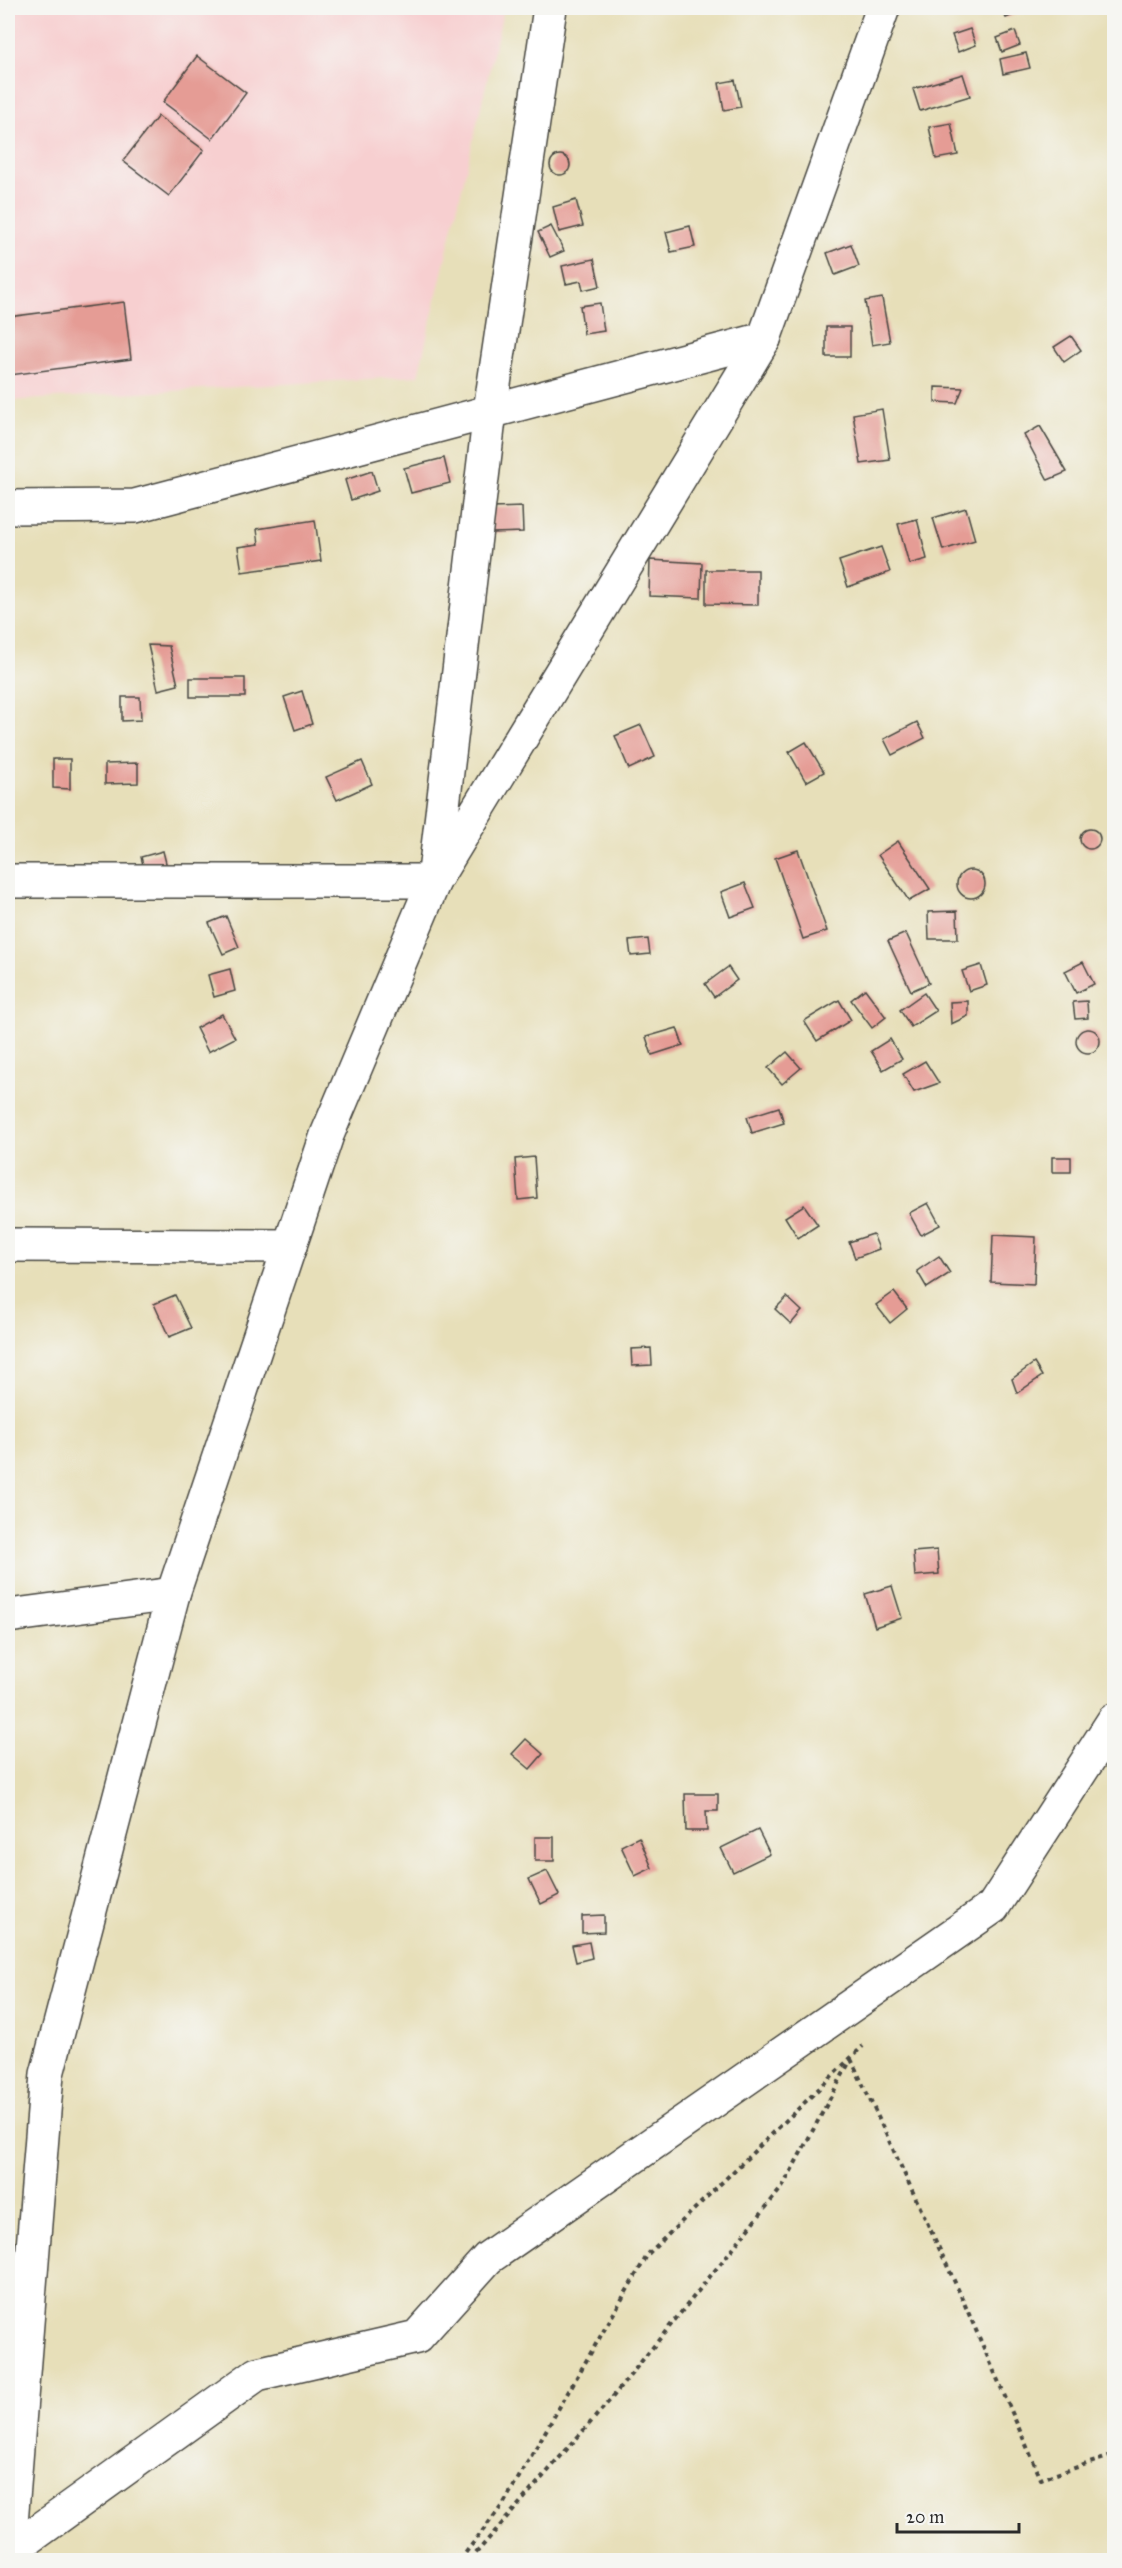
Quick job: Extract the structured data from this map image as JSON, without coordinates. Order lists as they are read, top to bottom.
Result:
{
  "scale_bar": "20 m"
}
